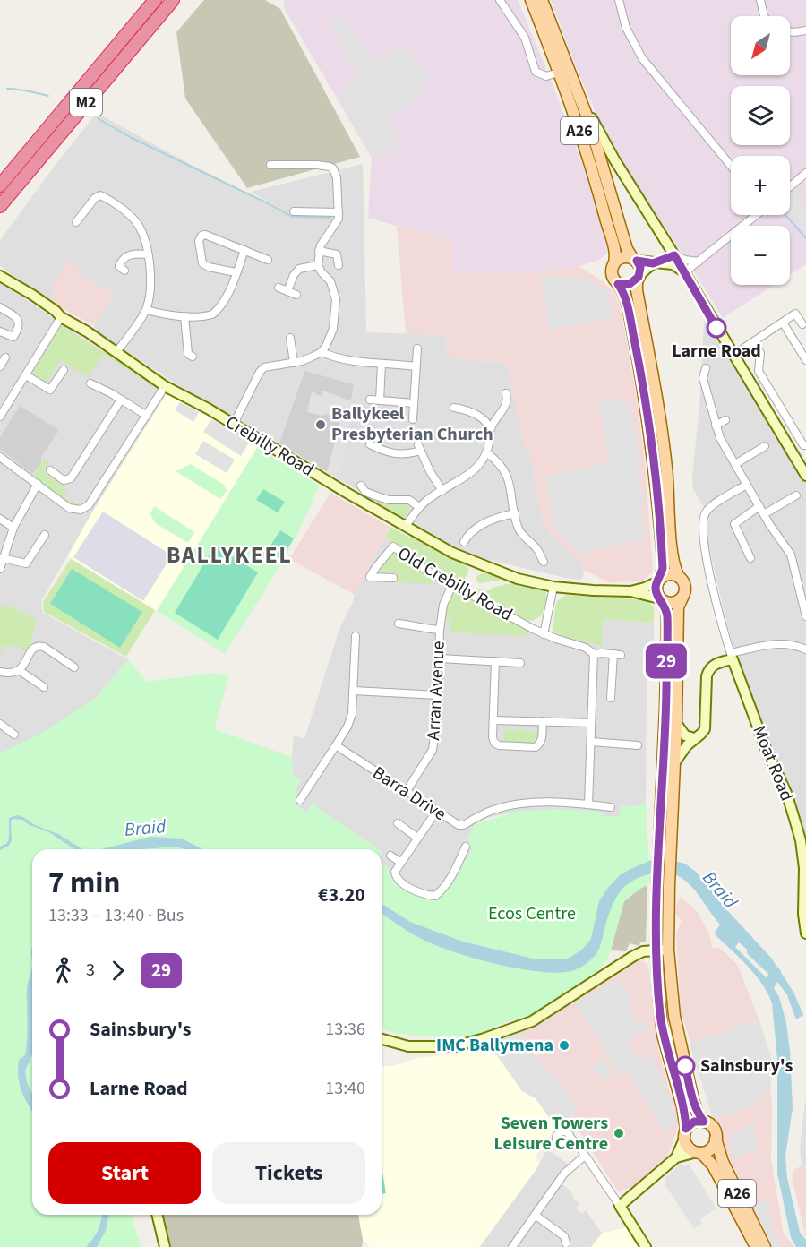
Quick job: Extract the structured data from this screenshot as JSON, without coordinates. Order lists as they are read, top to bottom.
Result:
{
  "streets": {
    "highway": ["M2"],
    "main road": ["A26"],
    "street": [
      "Crebilly Road",
      "Old Crebilly Road",
      "Arran Avenue",
      "Moat Road",
      "Barra Drive"
    ]
  },
  "crossings": [
    ["A26", "Crebilly Road"],
    ["Old Crebilly Road", "Arran Avenue"],
    ["Arran Avenue", "Barra Drive"]
  ],
  "districts": ["BALLYKEEL"],
  "water": ["Braid"],
  "parks": ["Ecos Centre"],
  "places": [
    "Larne Road",
    "Ballykeel Presbyterian Church",
    "IMC Ballymena",
    "Sainsbury's",
    "Seven Towers Leisure Centre"
  ],
  "lines": ["bus line 29"],
  "north": "bottom left",
  "page": {
    "on_map": "29",
    "map_buttons": ["+", "−"],
    "heading": ["7 min", "13:33 – 13:40 · Bus", "€3.20"],
    "legs": ["3", "29"],
    "list": [
      {
        "name": "Sainsbury's",
        "value": "13:36"
      },
      {
        "name": "Larne Road",
        "value": "13:40"
      }
    ],
    "buttons": ["Start", "Tickets"]
  }
}
